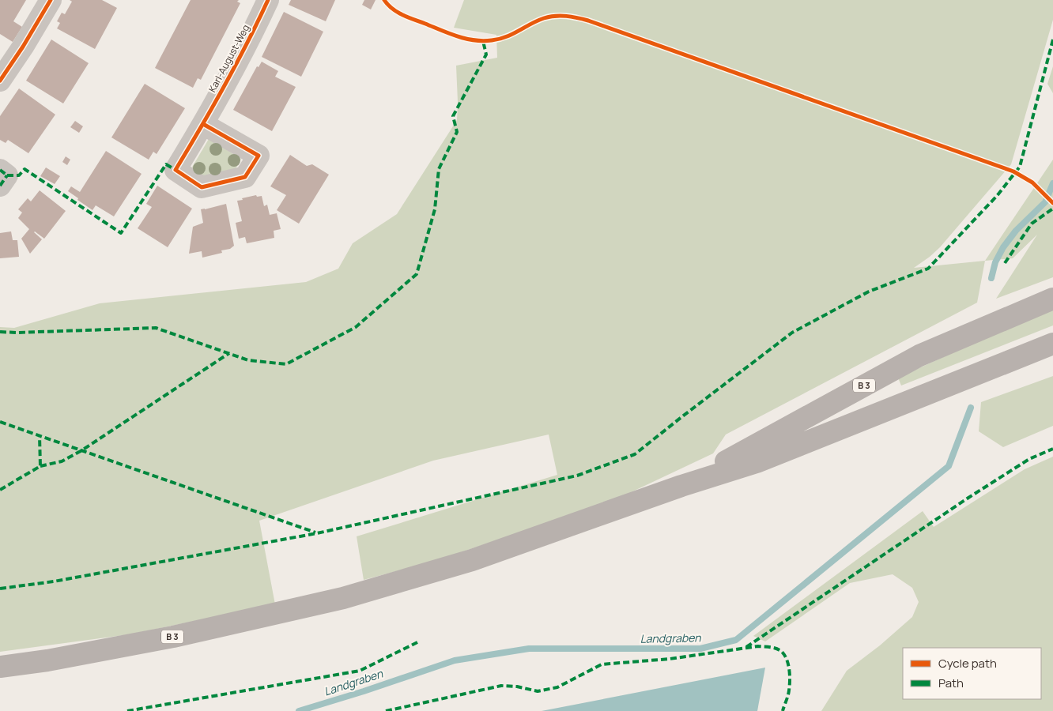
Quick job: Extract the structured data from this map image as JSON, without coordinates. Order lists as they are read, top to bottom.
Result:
{
  "streets": {
    "main road": ["B 3"],
    "street": ["Karl-August-Weg"]
  },
  "water": ["Landgraben"],
  "legend": ["Cycle path", "Path"]
}
